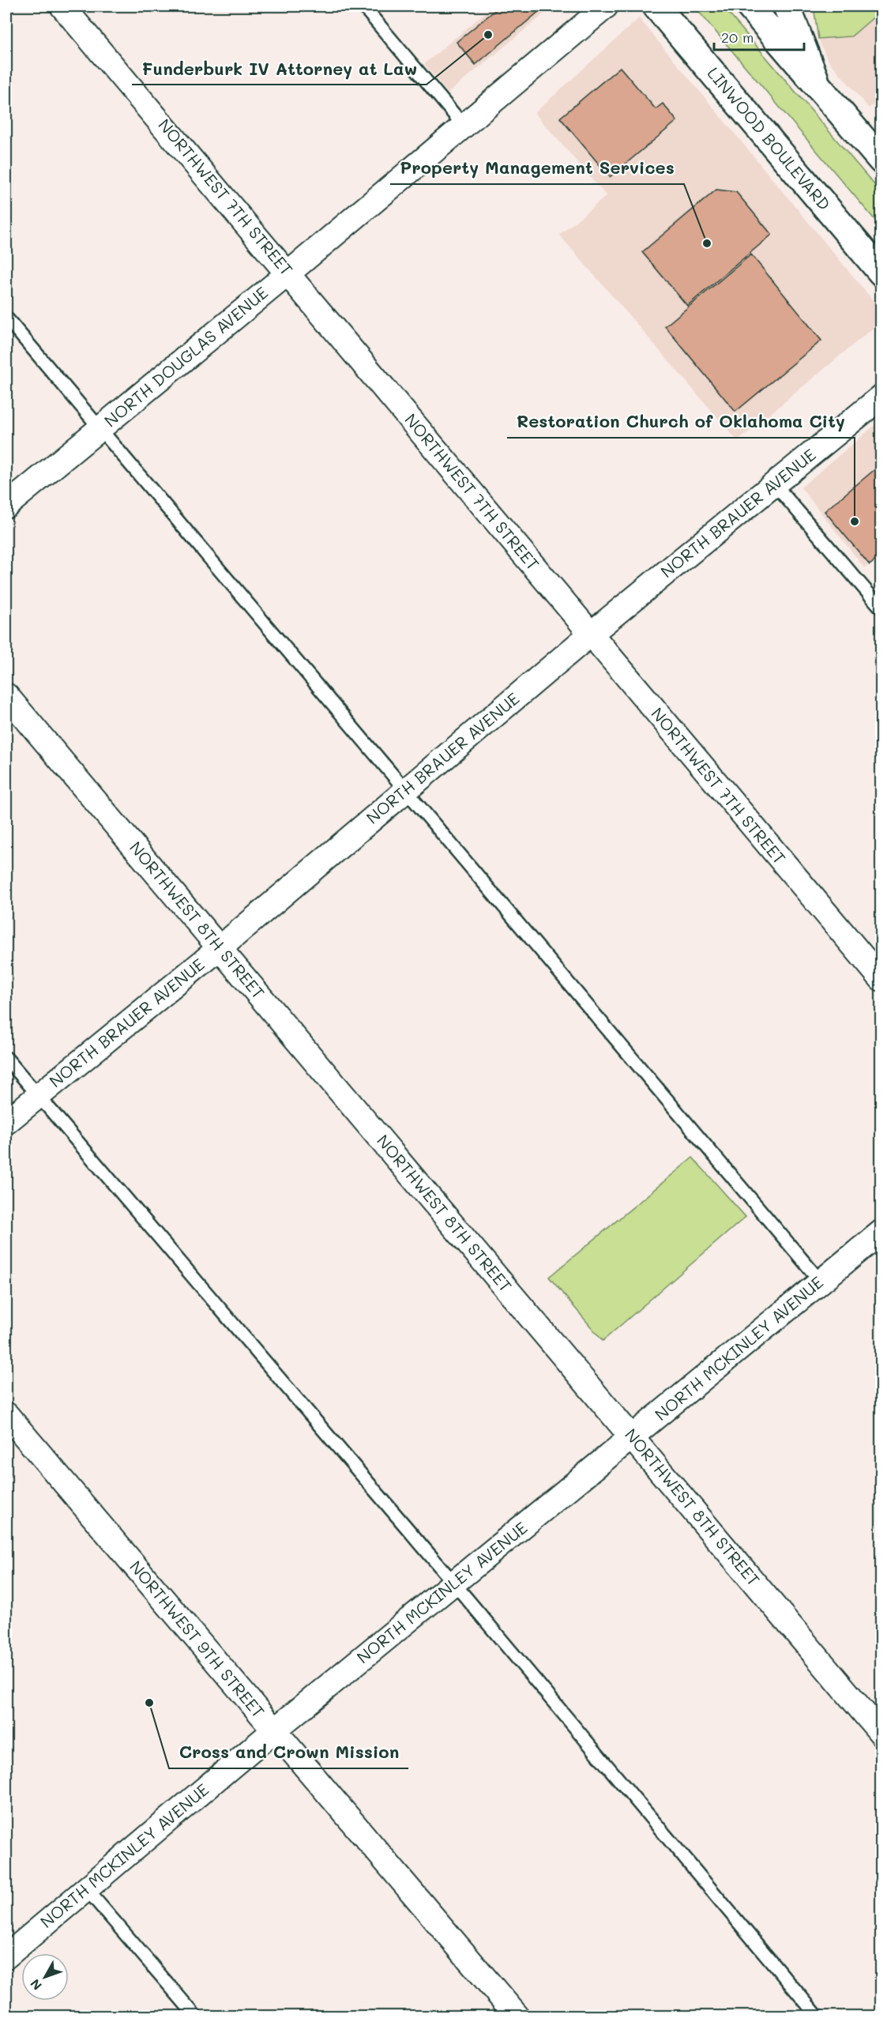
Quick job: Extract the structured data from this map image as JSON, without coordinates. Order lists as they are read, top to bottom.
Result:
{
  "streets": {
    "main road": ["LINWOOD BOULEVARD"],
    "street": [
      "NORTHWEST 7TH STREET",
      "NORTH DOUGLAS AVENUE",
      "NORTH BRAUER AVENUE",
      "NORTHWEST 8TH STREET",
      "NORTH MCKINLEY AVENUE",
      "NORTHWEST 9TH STREET"
    ]
  },
  "crossings": [
    ["NORTHWEST 7TH STREET", "NORTH DOUGLAS AVENUE"],
    ["NORTHWEST 7TH STREET", "NORTH BRAUER AVENUE"],
    ["NORTH BRAUER AVENUE", "NORTHWEST 8TH STREET"],
    ["NORTHWEST 8TH STREET", "NORTH MCKINLEY AVENUE"],
    ["NORTH MCKINLEY AVENUE", "NORTHWEST 9TH STREET"]
  ],
  "places": [
    "Funderburk IV Attorney at Law",
    "Property Management Services",
    "Restoration Church of Oklahoma City",
    "Cross and Crown Mission"
  ],
  "scale_bar": "20 m",
  "north": "bottom left"
}
